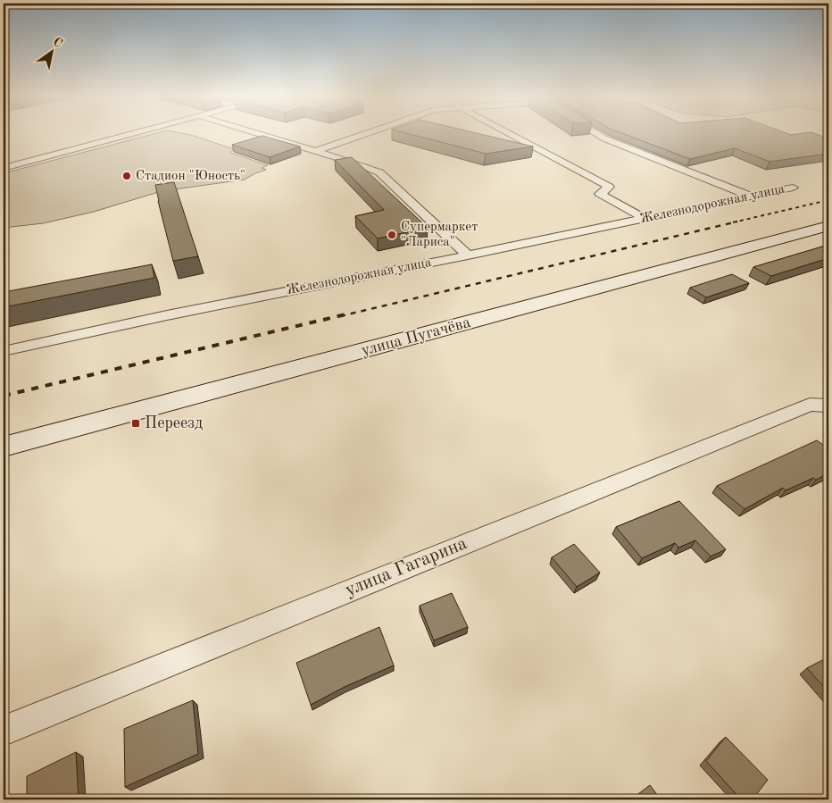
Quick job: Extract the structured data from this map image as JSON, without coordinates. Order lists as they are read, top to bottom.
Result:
{
  "streets": {
    "street": ["Железнодорожная улица", "улица Пугачёва", "улица Гагарина"]
  },
  "places": {
    "other": ["Стадион \"Юность\"", "Супермаркет \"Лариса\""],
    "transit": ["Переезд"]
  },
  "north": "top right"
}
